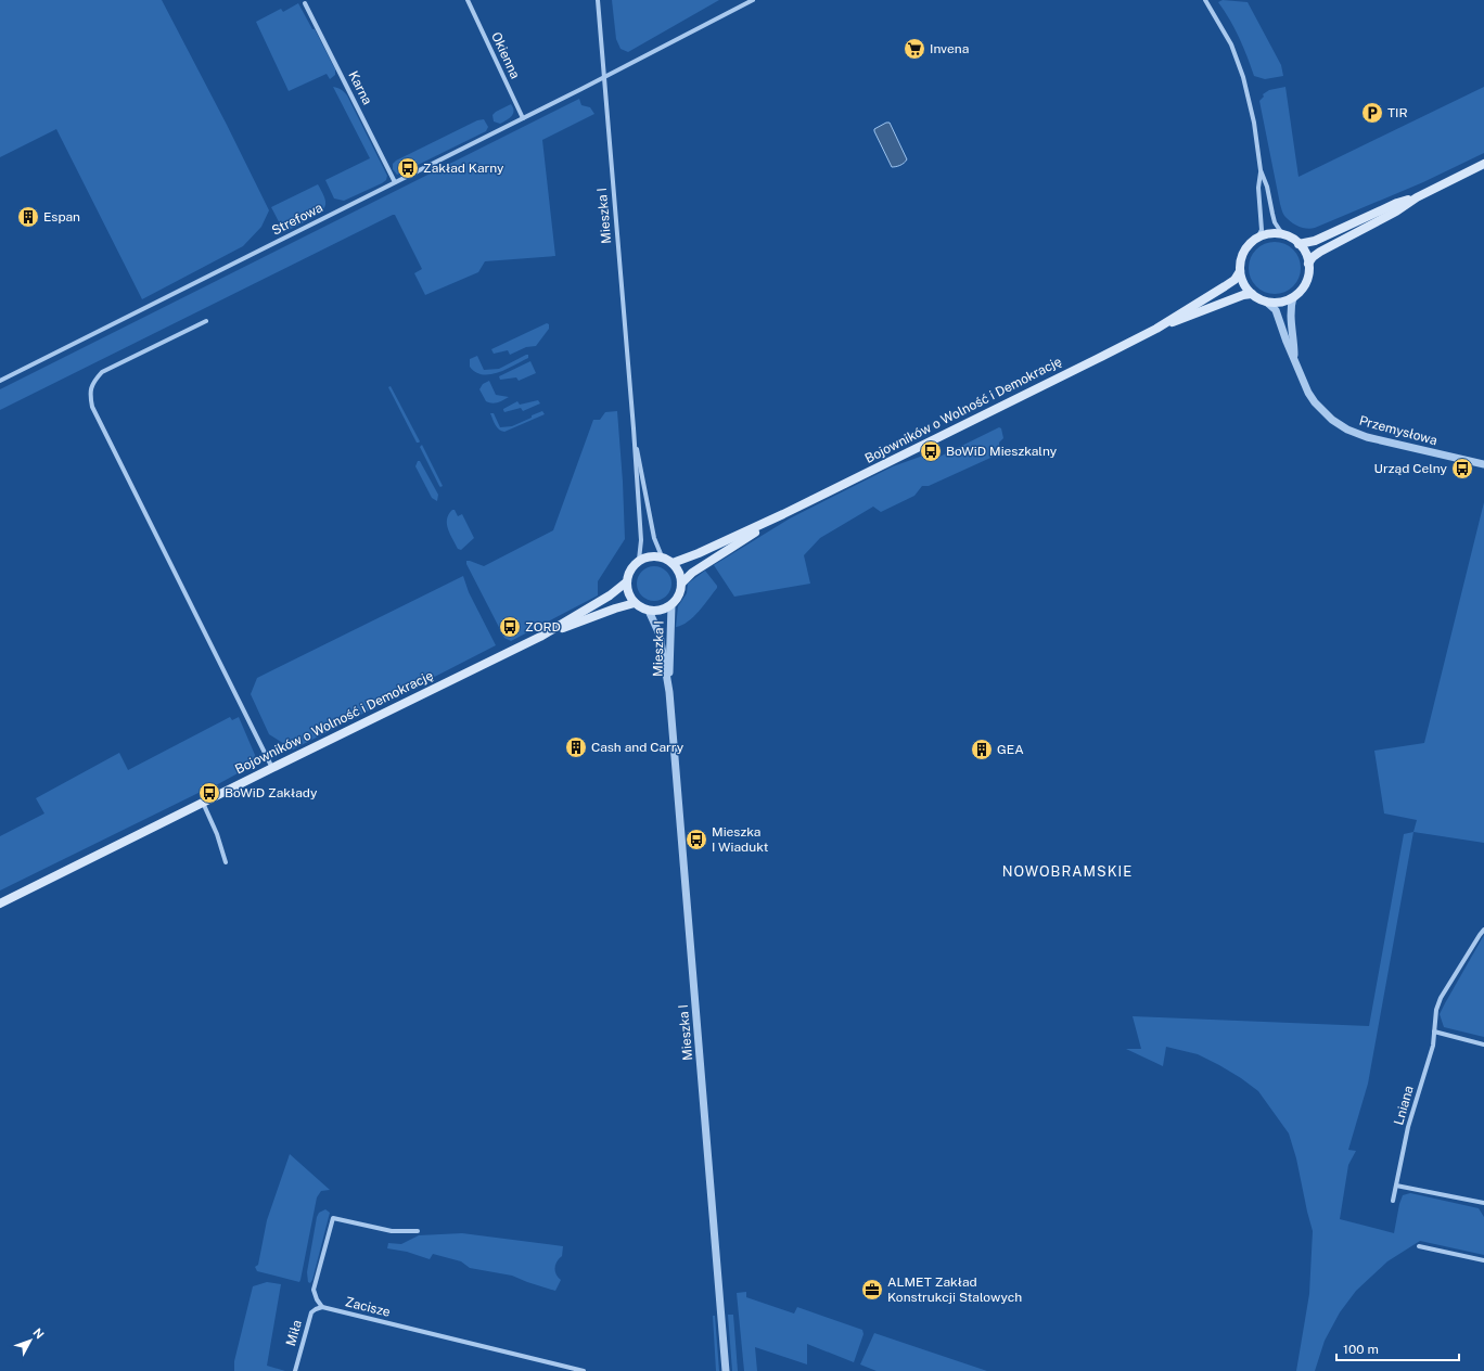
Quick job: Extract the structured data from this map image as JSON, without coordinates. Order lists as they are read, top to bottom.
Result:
{
  "streets": {
    "main road": ["Bojowników o Wolność i Demokrację"],
    "street": [
      "Okienna",
      "Karna",
      "Mieszka I",
      "Strefowa",
      "Przemysłowa",
      "Lniana",
      "Zacisze",
      "Miła"
    ]
  },
  "crossings": [
    ["Okienna", "Strefowa"],
    ["Karna", "Strefowa"],
    ["Mieszka I", "Strefowa"],
    ["Mieszka I", "Bojowników o Wolność i Demokrację"],
    ["Bojowników o Wolność i Demokrację", "Przemysłowa"],
    ["Zacisze", "Miła"]
  ],
  "districts": ["NOWOBRAMSKIE"],
  "places": {
    "supermarket": ["Invena"],
    "parking": ["TIR"],
    "bus stop": [
      "Zakład Karny",
      "BoWiD Mieszkalny",
      "Urząd Celny",
      "ZORD",
      "BoWiD Zakłady",
      "Mieszka I Wiadukt"
    ],
    "building": ["Espan", "Cash and Carry", "GEA"],
    "office": ["ALMET Zakład Konstrukcji Stalowych"]
  },
  "scale_bar": "100 m",
  "north": "top right"
}
